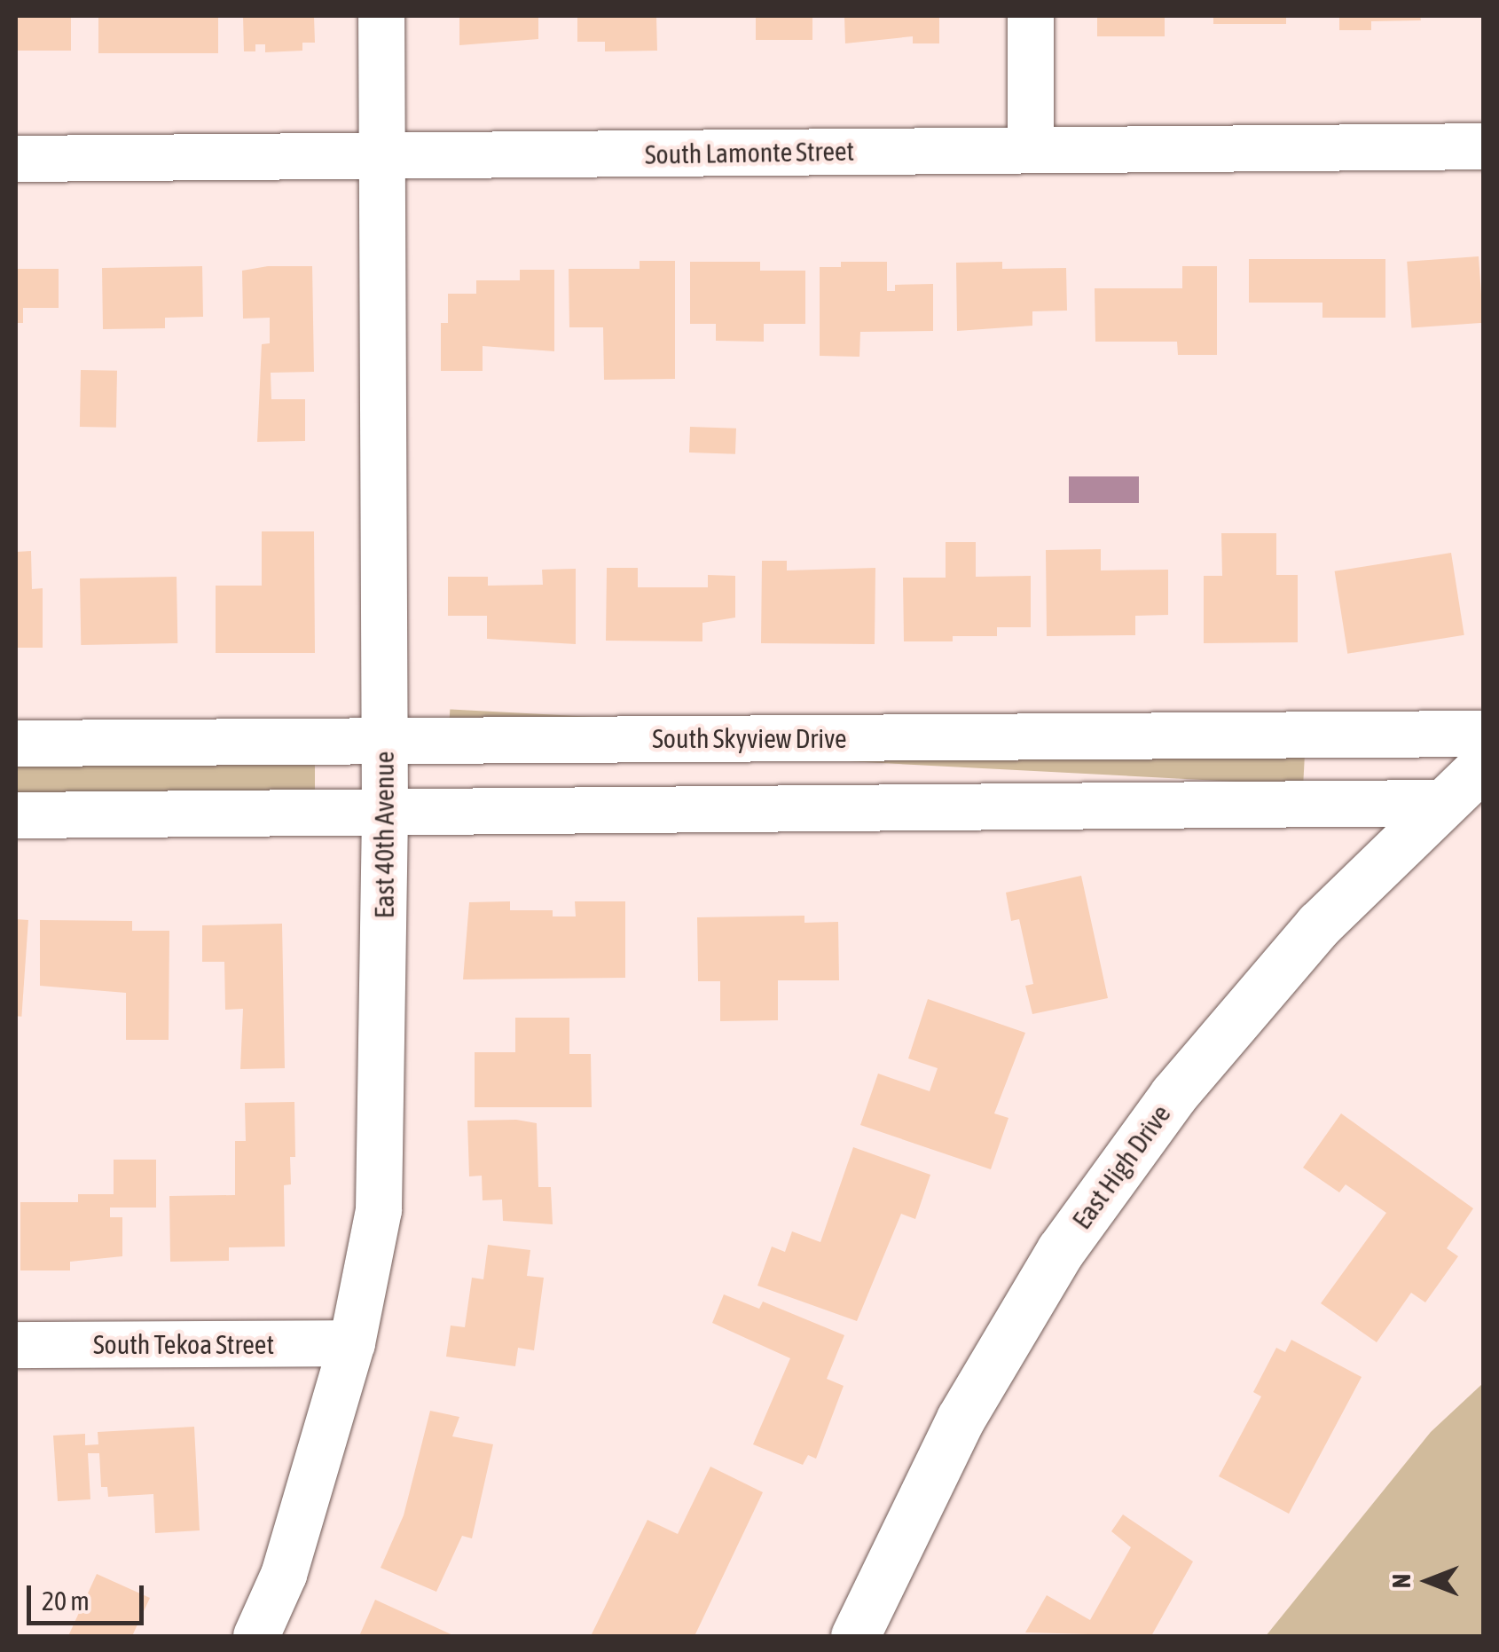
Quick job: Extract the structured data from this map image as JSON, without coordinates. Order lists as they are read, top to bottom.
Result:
{
  "streets": {
    "main road": ["East High Drive"],
    "street": [
      "South Lamonte Street",
      "South Skyview Drive",
      "East 40th Avenue",
      "South Tekoa Street"
    ]
  },
  "crossings": [
    ["South Lamonte Street", "East 40th Avenue"],
    ["South Skyview Drive", "East 40th Avenue"],
    ["East 40th Avenue", "South Tekoa Street"]
  ],
  "scale_bar": "20 m",
  "north": "left"
}
